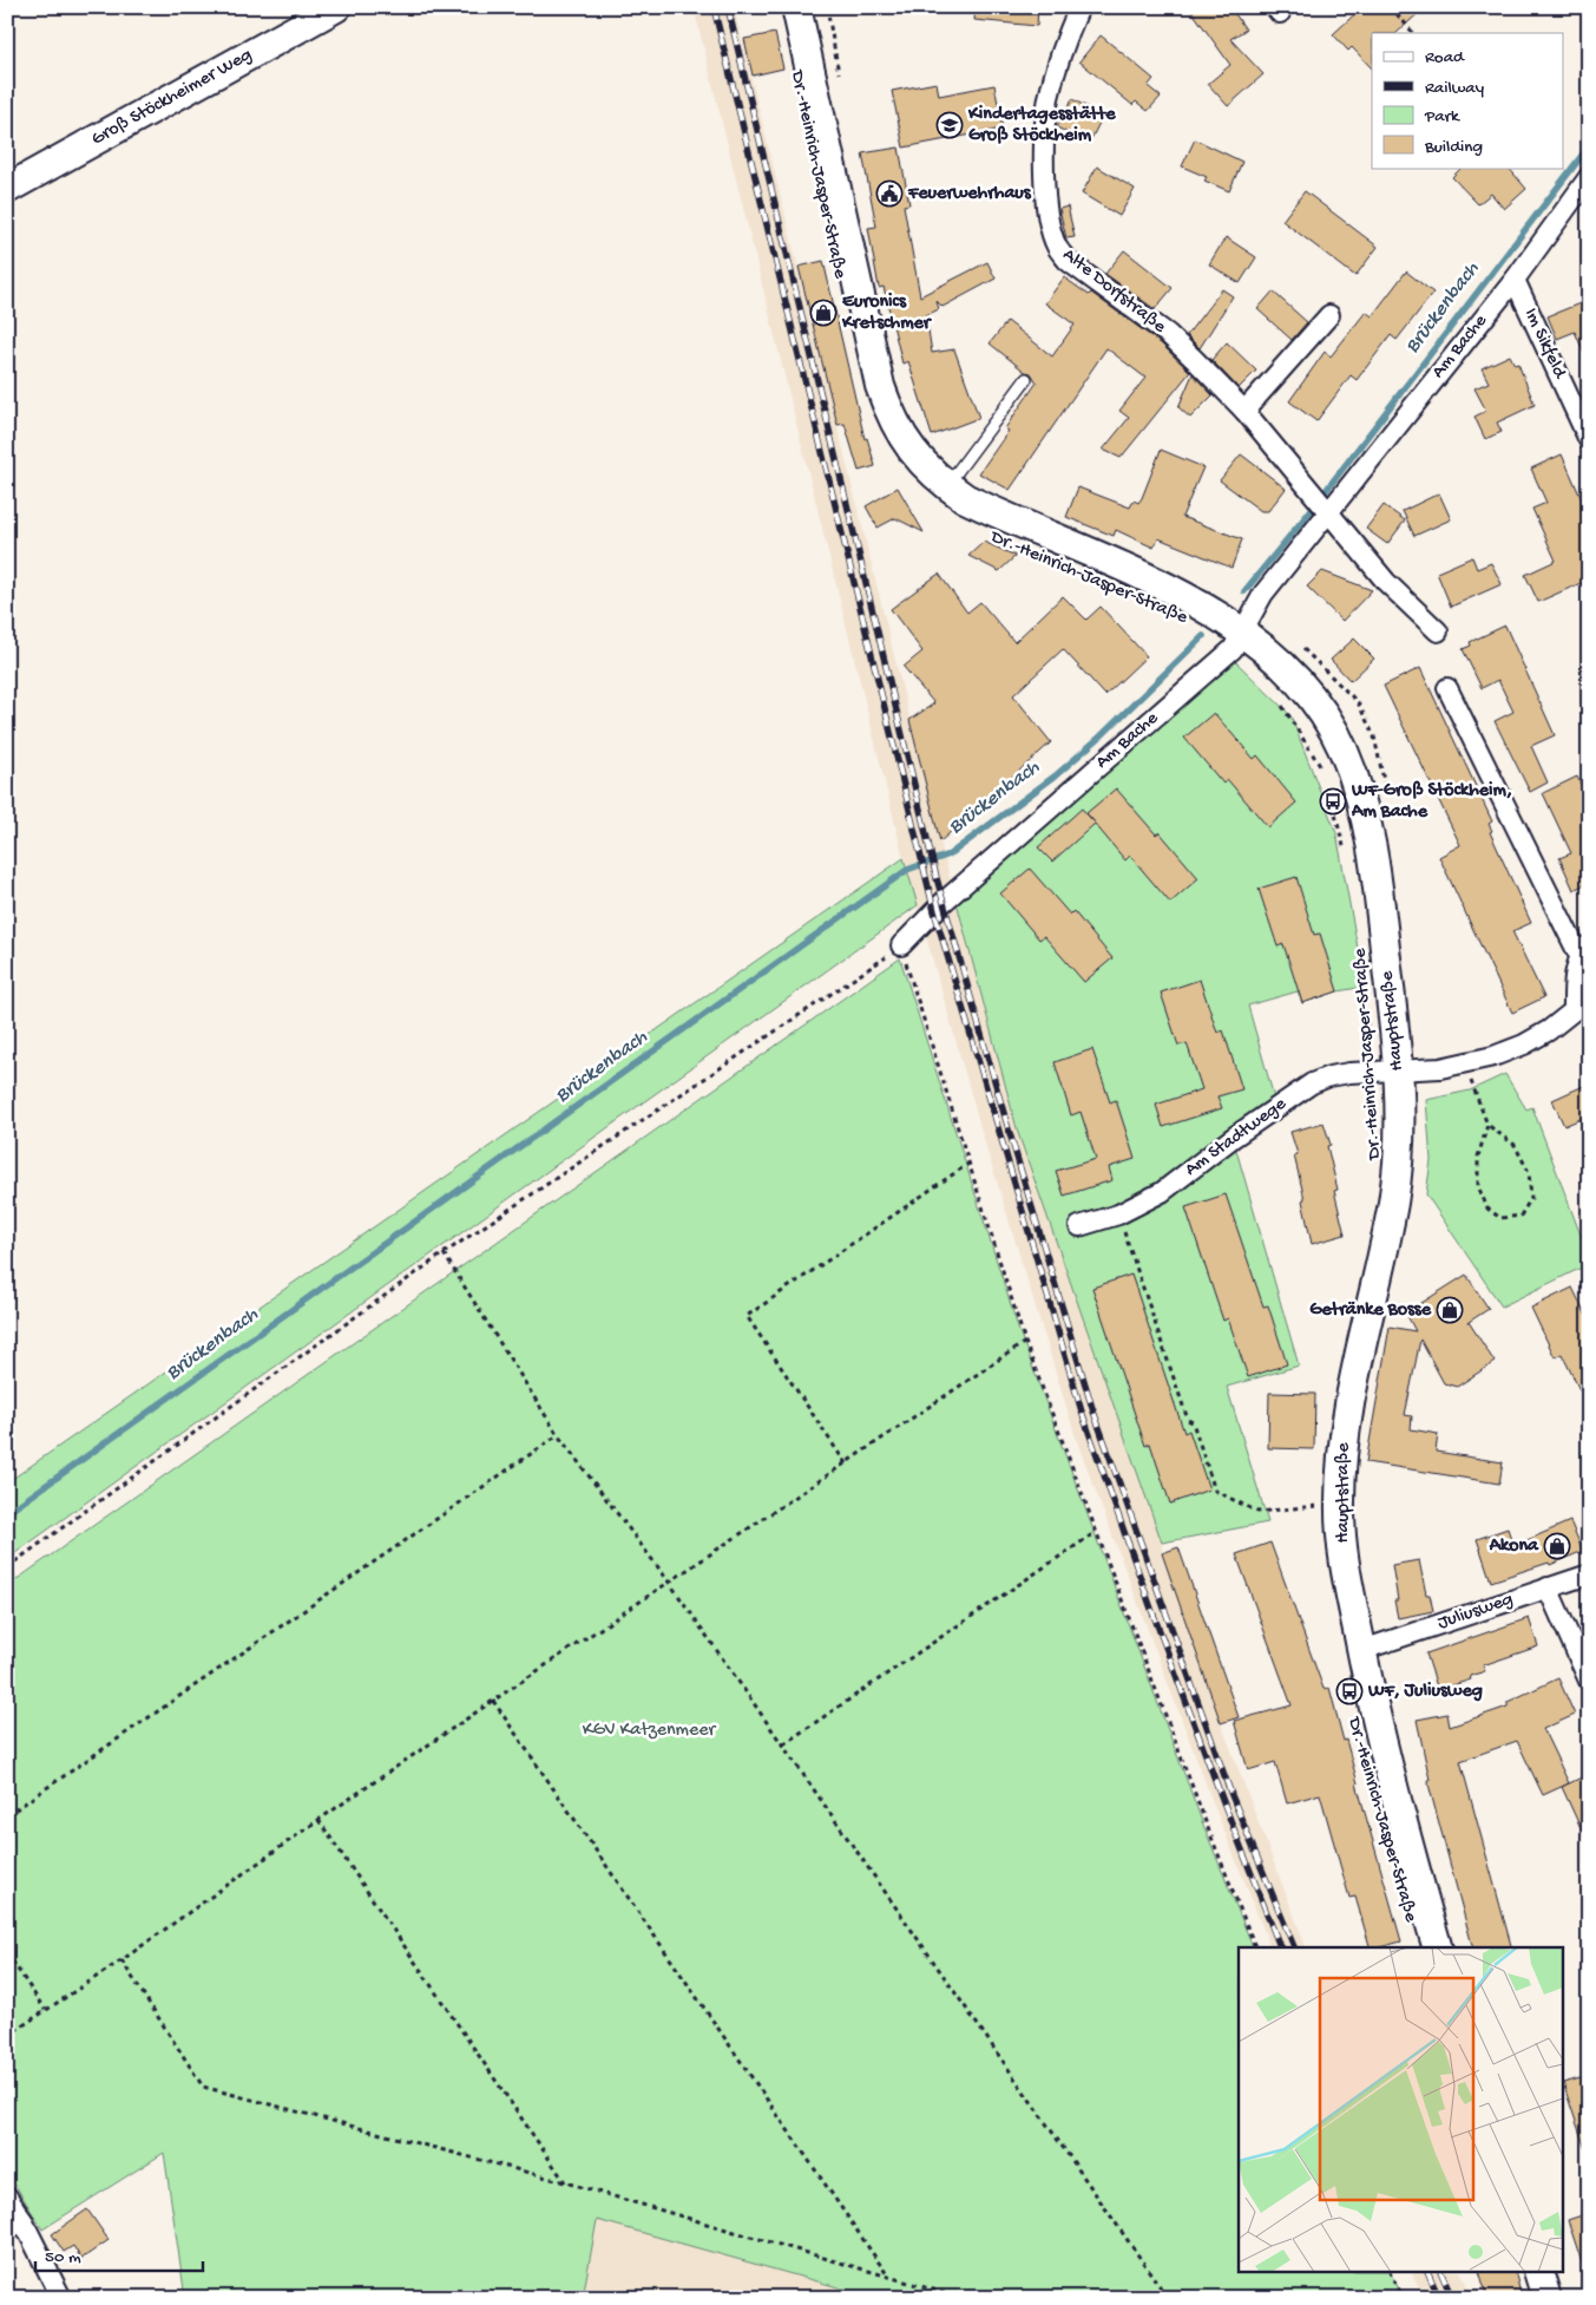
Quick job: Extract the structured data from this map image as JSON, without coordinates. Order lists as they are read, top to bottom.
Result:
{
  "streets": {
    "street": [
      "Groß Stöckheimer Weg",
      "Dr.-Heinrich-Jasper-Straße",
      "Alte Dorfstraße",
      "Im Sikfeld",
      "Am Bache",
      "Hauptstraße",
      "Am Stadtwege",
      "Juliusweg"
    ]
  },
  "crossings": [
    ["Dr.-Heinrich-Jasper-Straße", "Hauptstraße"],
    ["Dr.-Heinrich-Jasper-Straße", "Am Stadtwege"],
    ["Dr.-Heinrich-Jasper-Straße", "Juliusweg"],
    ["Alte Dorfstraße", "Am Bache"],
    ["Im Sikfeld", "Am Bache"],
    ["Am Bache", "Hauptstraße"],
    ["Hauptstraße", "Am Stadtwege"],
    ["Hauptstraße", "Juliusweg"]
  ],
  "water": ["Brückenbach"],
  "parks": ["KGV Katzenmeer"],
  "places": {
    "school or university": ["Kindertagesstätte Groß Stöckheim"],
    "public building": ["Feuerwehrhaus"],
    "shop": ["Euronics Kretschmer", "Getränke Bosse", "Akona"],
    "bus stop": ["WF-Groß Stöckheim, Am Bache", "WF, Juliusweg"]
  },
  "legend": [
    "Road",
    "Railway",
    "Park",
    "Building"
  ],
  "scale_bar": "50 m"
}
